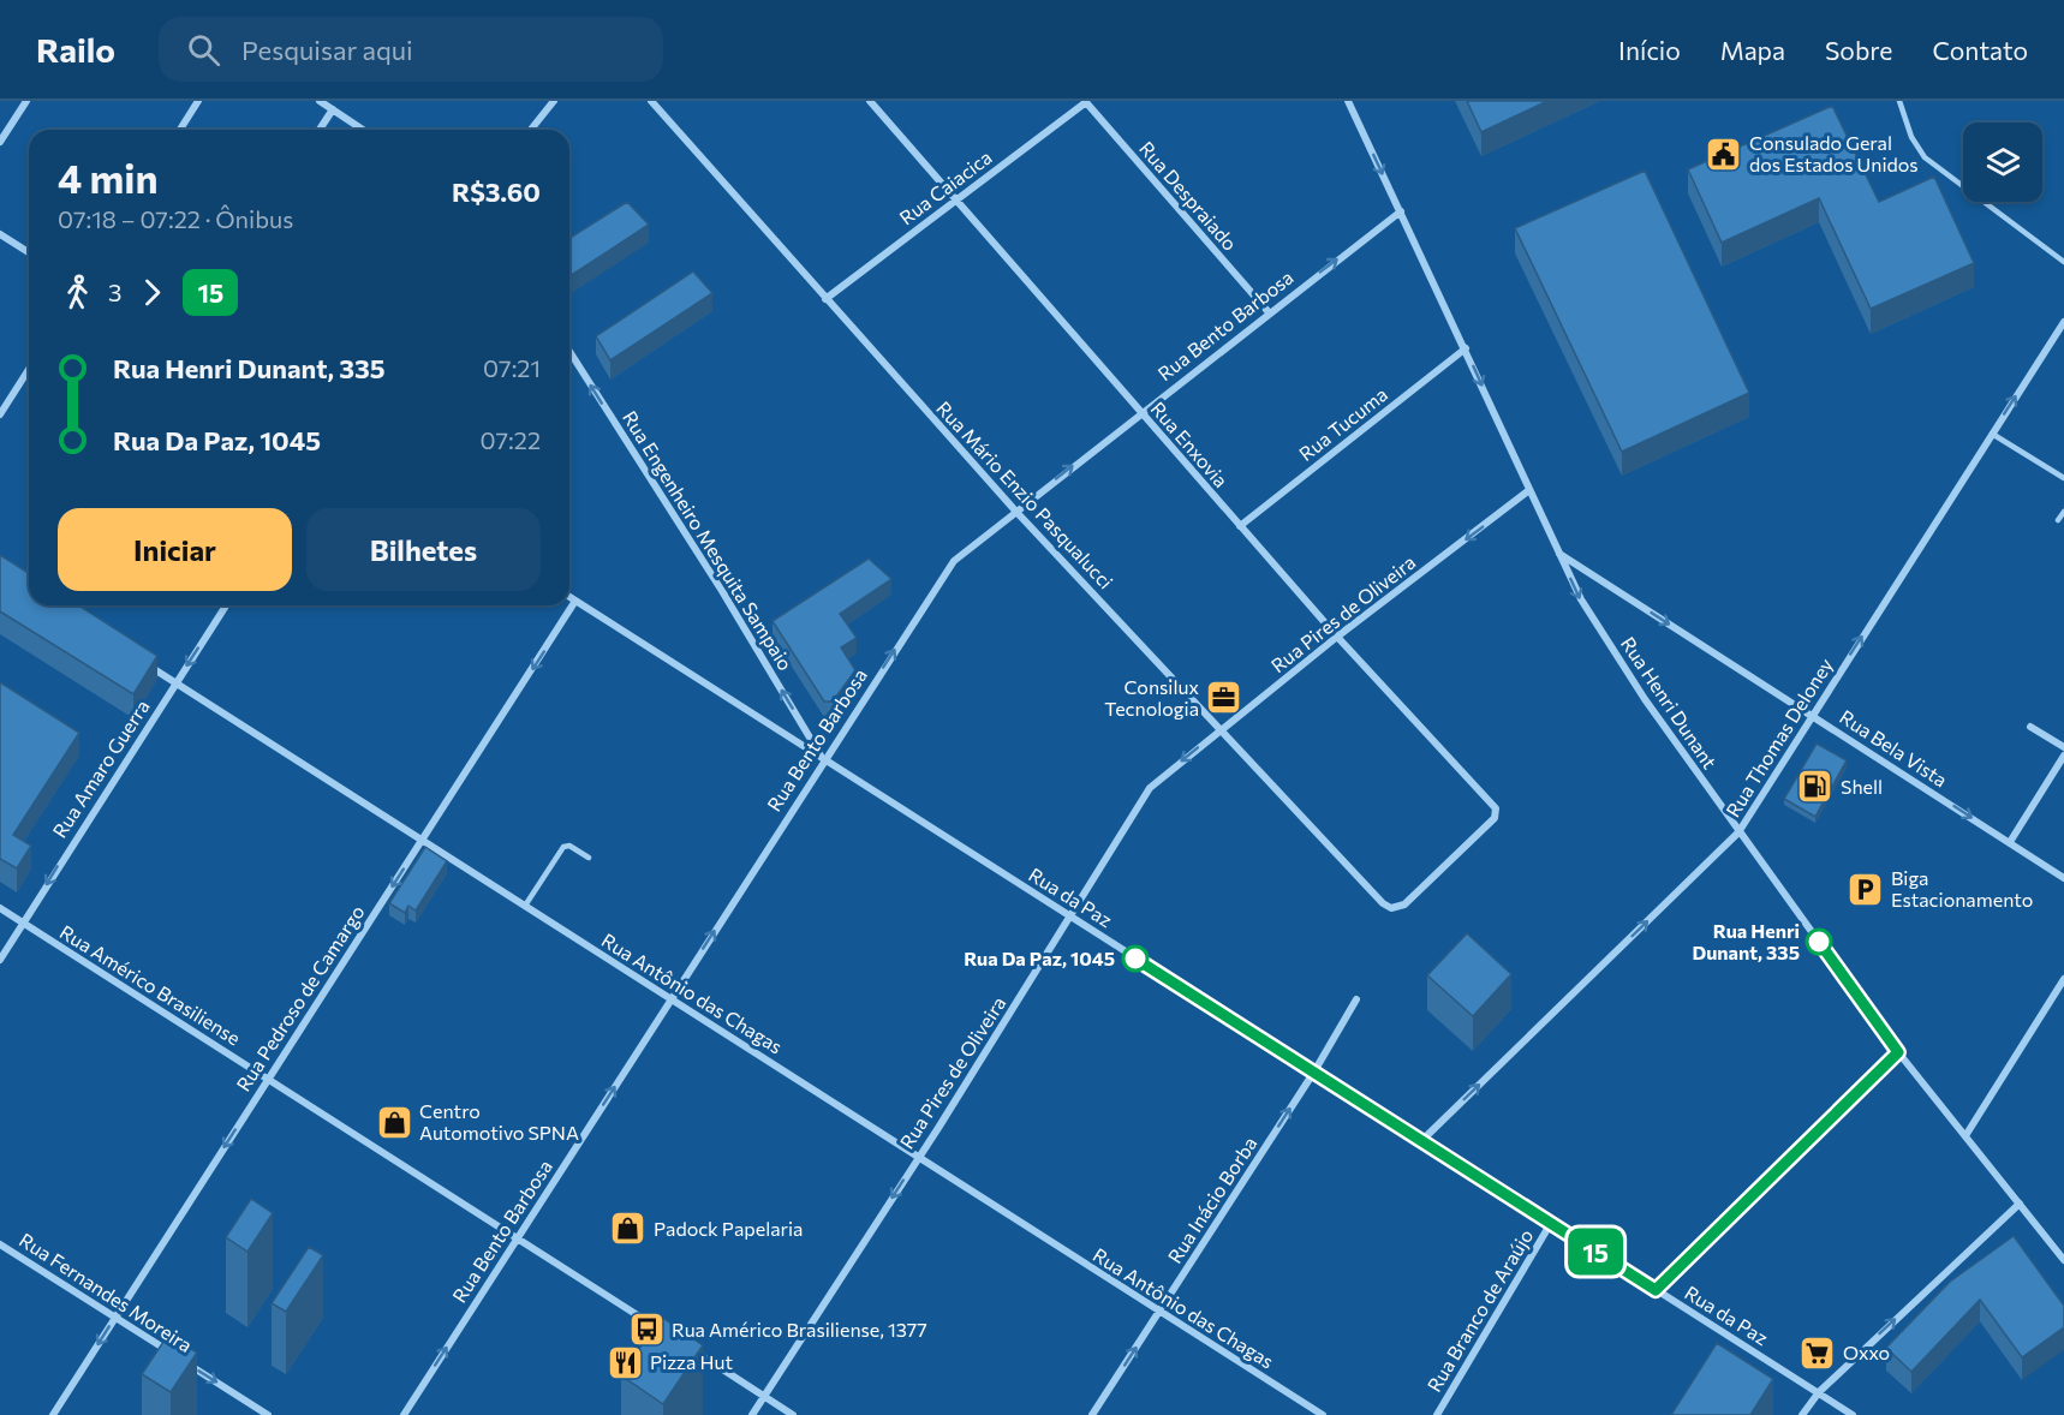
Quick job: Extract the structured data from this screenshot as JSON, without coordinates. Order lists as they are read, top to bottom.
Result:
{
  "streets": {
    "street": [
      "Rua Caiacica",
      "Rua Despraiado",
      "Rua Bento Barbosa",
      "Rua Tucuma",
      "Rua Enxovia",
      "Rua Mário Enzio Pasqualucci",
      "Rua Engenheiro Mesquita Sampaio",
      "Rua Pires de Oliveira",
      "Rua Henri Dunant",
      "Rua Thomas Deloney",
      "Rua Bela Vista",
      "Rua Amaro Guerra",
      "Rua da Paz",
      "Rua Américo Brasiliense",
      "Rua Antônio das Chagas",
      "Rua Pedroso de Camargo",
      "Rua Inácio Borba",
      "Rua Fernandes Moreira",
      "Rua Branco de Araújo"
    ]
  },
  "crossings": [
    ["Rua Caiacica", "Rua Despraiado"],
    ["Rua Caiacica", "Rua Enxovia"],
    ["Rua Caiacica", "Rua Mário Enzio Pasqualucci"],
    ["Rua Despraiado", "Rua Bento Barbosa"],
    ["Rua Bento Barbosa", "Rua Enxovia"],
    ["Rua Bento Barbosa", "Rua Mário Enzio Pasqualucci"],
    ["Rua Bento Barbosa", "Rua Engenheiro Mesquita Sampaio"],
    ["Rua Bento Barbosa", "Rua Henri Dunant"],
    ["Rua Bento Barbosa", "Rua da Paz"],
    ["Rua Bento Barbosa", "Rua Américo Brasiliense"],
    ["Rua Bento Barbosa", "Rua Antônio das Chagas"],
    ["Rua Tucuma", "Rua Enxovia"],
    ["Rua Tucuma", "Rua Henri Dunant"],
    ["Rua Enxovia", "Rua Mário Enzio Pasqualucci"],
    ["Rua Enxovia", "Rua Pires de Oliveira"],
    ["Rua Mário Enzio Pasqualucci", "Rua Pires de Oliveira"],
    ["Rua Engenheiro Mesquita Sampaio", "Rua da Paz"],
    ["Rua Pires de Oliveira", "Rua Henri Dunant"],
    ["Rua Pires de Oliveira", "Rua da Paz"],
    ["Rua Pires de Oliveira", "Rua Antônio das Chagas"],
    ["Rua Henri Dunant", "Rua Thomas Deloney"],
    ["Rua Henri Dunant", "Rua Bela Vista"],
    ["Rua Thomas Deloney", "Rua Bela Vista"],
    ["Rua Thomas Deloney", "Rua da Paz"],
    ["Rua Amaro Guerra", "Rua Américo Brasiliense"],
    ["Rua Amaro Guerra", "Rua Antônio das Chagas"],
    ["Rua da Paz", "Rua Pedroso de Camargo"],
    ["Rua da Paz", "Rua Inácio Borba"],
    ["Rua da Paz", "Rua Branco de Araújo"],
    ["Rua Américo Brasiliense", "Rua Pedroso de Camargo"],
    ["Rua Antônio das Chagas", "Rua Pedroso de Camargo"],
    ["Rua Antônio das Chagas", "Rua Inácio Borba"],
    ["Rua Pedroso de Camargo", "Rua Fernandes Moreira"]
  ],
  "one_way": [
    "Rua Bento Barbosa",
    "Rua Engenheiro Mesquita Sampaio",
    "Rua Pires de Oliveira",
    "Rua Henri Dunant",
    "Rua Thomas Deloney",
    "Rua Bela Vista",
    "Rua Amaro Guerra",
    "Rua Pedroso de Camargo",
    "Rua Inácio Borba"
  ],
  "places": {
    "public building": ["Consulado Geral dos Estados Unidos"],
    "office": ["Consilux Tecnologia"],
    "fuel station": ["Shell"],
    "parking": ["Biga Estacionamento"],
    "other": ["Rua Henri Dunant, 335", "Rua Da Paz, 1045"],
    "shop": ["Centro Automotivo SPNA", "Padock Papelaria"],
    "bus stop": ["Rua Américo Brasiliense, 1377"],
    "supermarket": ["Oxxo"],
    "restaurant": ["Pizza Hut"]
  },
  "lines": ["bus line 15"],
  "page": {
    "header": "Railo",
    "search": "Pesquisar aqui",
    "nav": [
      "Início",
      "Mapa",
      "Sobre",
      "Contato"
    ],
    "on_map": "15",
    "heading": ["4 min", "07:18 – 07:22 · Ônibus", "R$3.60"],
    "legs": ["3", "15"],
    "list": [
      {
        "name": "Rua Henri Dunant, 335",
        "value": "07:21"
      },
      {
        "name": "Rua Da Paz, 1045",
        "value": "07:22"
      }
    ],
    "buttons": ["Iniciar", "Bilhetes"]
  }
}
